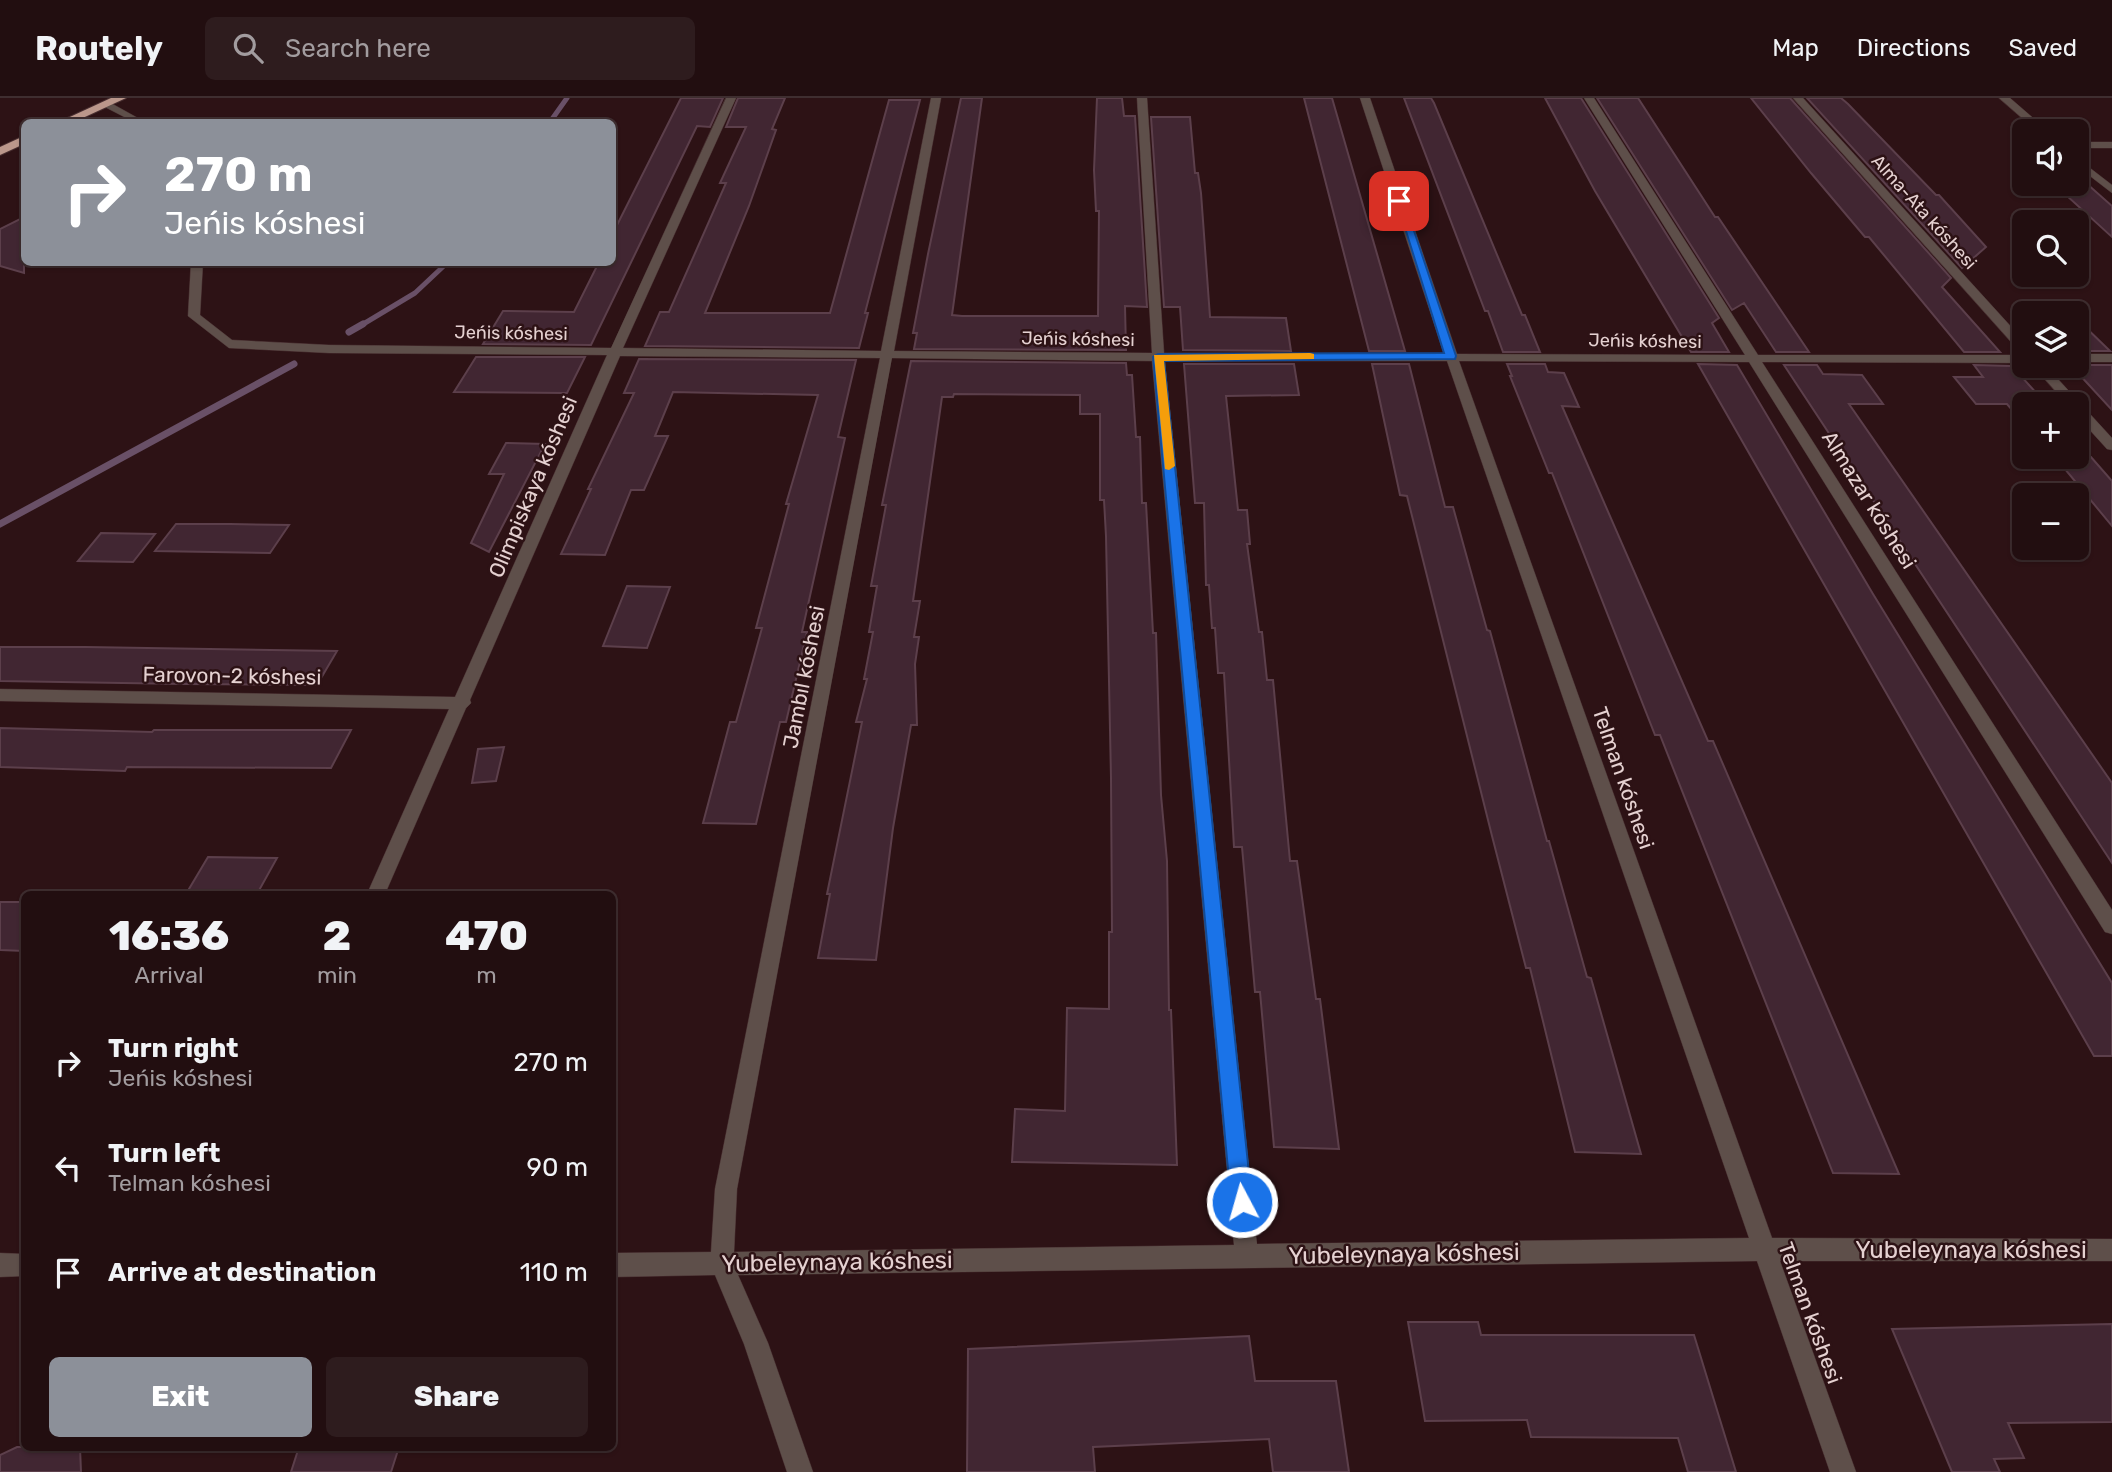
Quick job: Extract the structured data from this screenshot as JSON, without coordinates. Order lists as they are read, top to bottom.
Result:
{
  "streets": {
    "street": [
      "Alma-Ata kóshesi",
      "Jeńis kóshesi",
      "Olimpiskaya kóshesi",
      "Almazar kóshesi",
      "Farovon-2 kóshesi",
      "Jambıl kóshesi",
      "Telman kóshesi",
      "Yubeleynaya kóshesi"
    ]
  },
  "crossings": [
    ["Jeńis kóshesi", "Olimpiskaya kóshesi"],
    ["Jeńis kóshesi", "Almazar kóshesi"],
    ["Jeńis kóshesi", "Jambıl kóshesi"],
    ["Jeńis kóshesi", "Telman kóshesi"],
    ["Olimpiskaya kóshesi", "Farovon-2 kóshesi"],
    ["Jambıl kóshesi", "Yubeleynaya kóshesi"],
    ["Telman kóshesi", "Yubeleynaya kóshesi"]
  ],
  "page": {
    "header": "Routely",
    "search": "Search here",
    "nav": ["Map", "Directions", "Saved"],
    "map_buttons": ["+", "−"],
    "turn": ["270 m", "Jeńis kóshesi"],
    "eta": [
      "16:36",
      "Arrival",
      "2",
      "min",
      "470",
      "m"
    ],
    "list": [
      {
        "name": "Turn right",
        "note": "Jeńis kóshesi",
        "value": "270 m"
      },
      {
        "name": "Turn left",
        "note": "Telman kóshesi",
        "value": "90 m"
      },
      {
        "name": "Arrive at destination",
        "value": "110 m"
      }
    ],
    "buttons": ["Exit", "Share"]
  }
}
